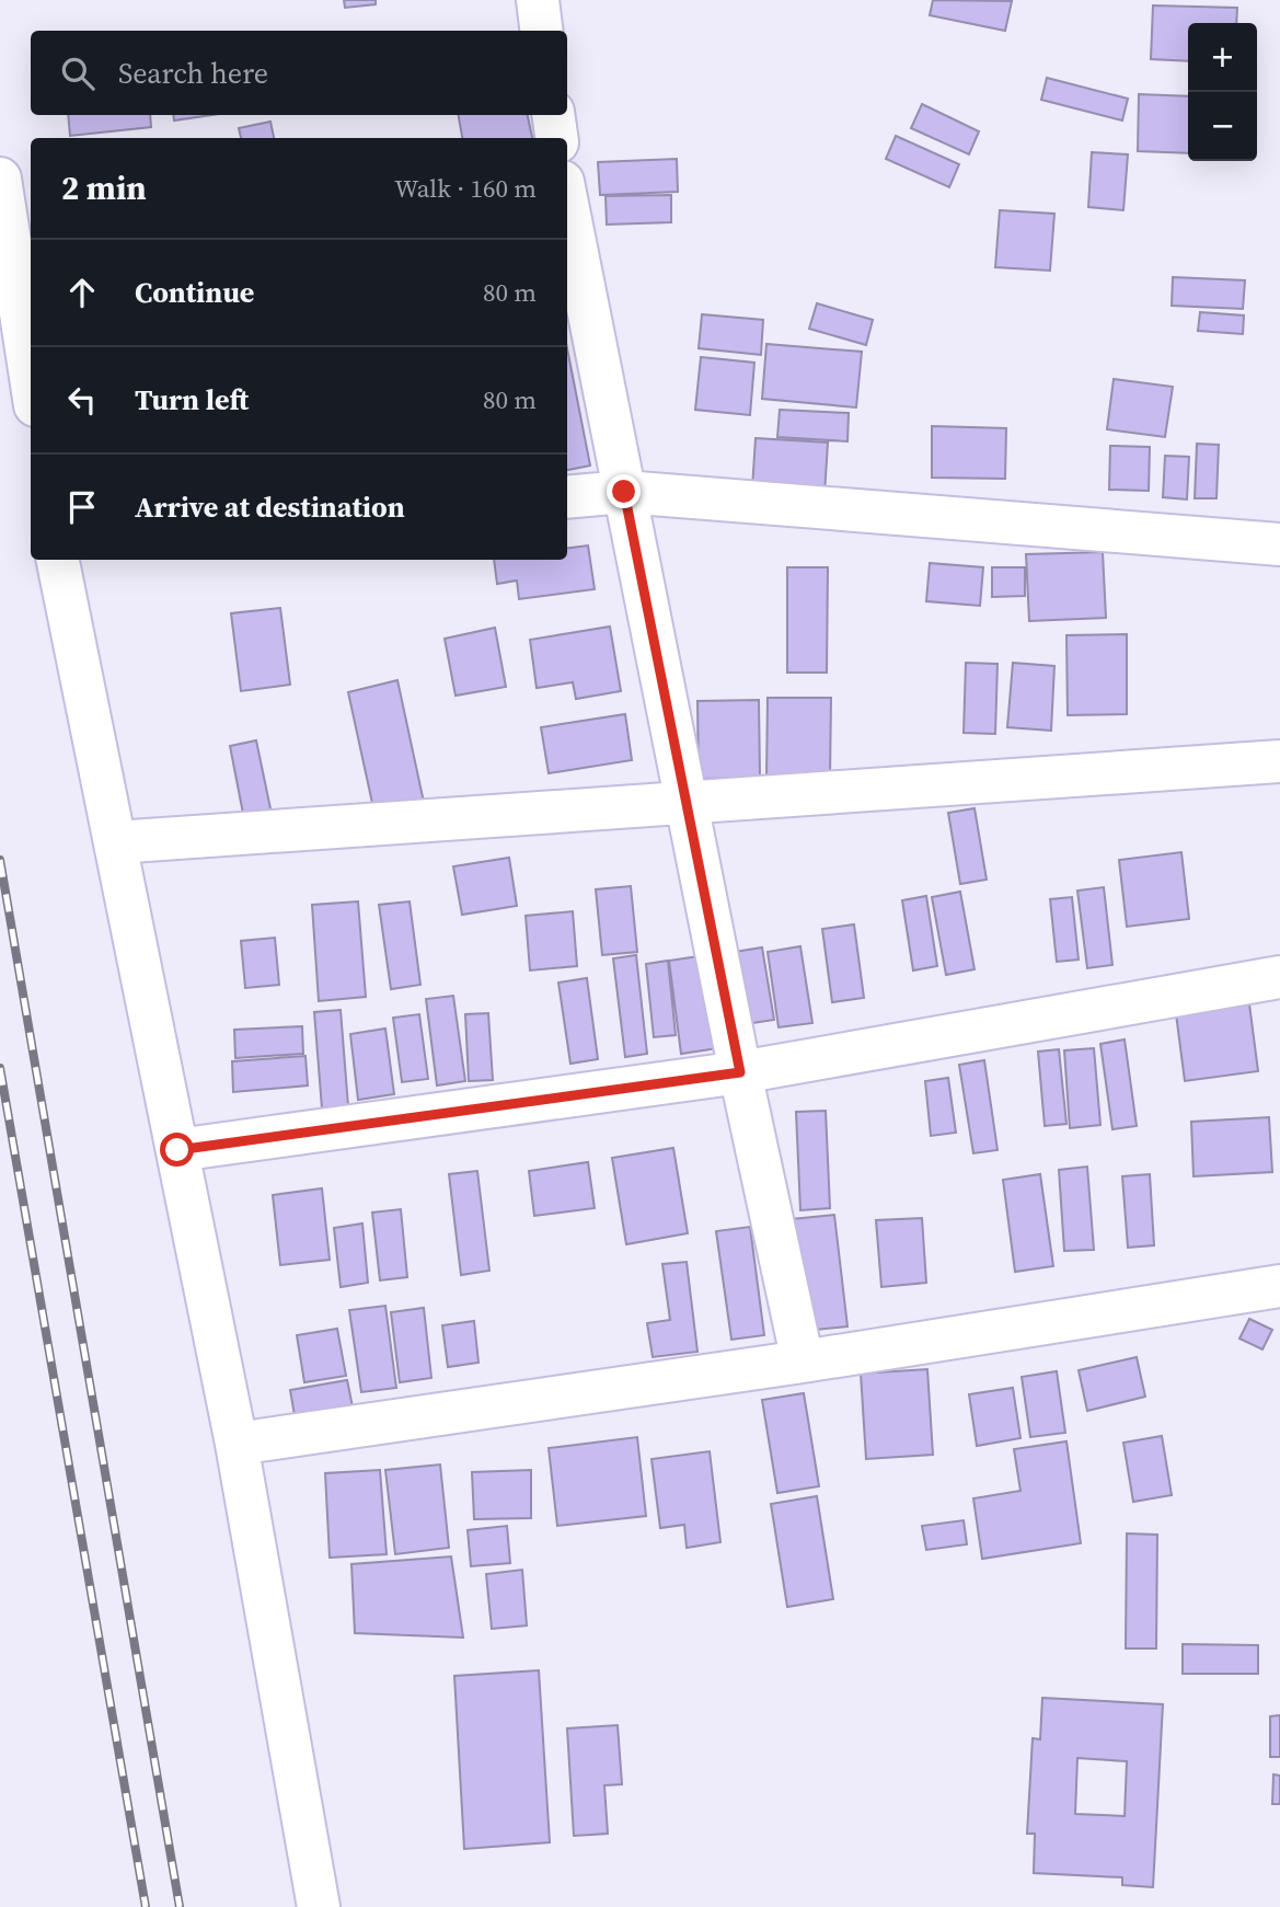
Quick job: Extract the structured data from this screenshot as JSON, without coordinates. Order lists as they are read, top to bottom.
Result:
{
  "page": {
    "map_buttons": ["+", "−"],
    "search": "Search here",
    "heading": ["2 min", "Walk · 160 m"],
    "list": [
      ["Continue", "80 m"],
      ["Turn left", "80 m"],
      "Arrive at destination"
    ]
  }
}
